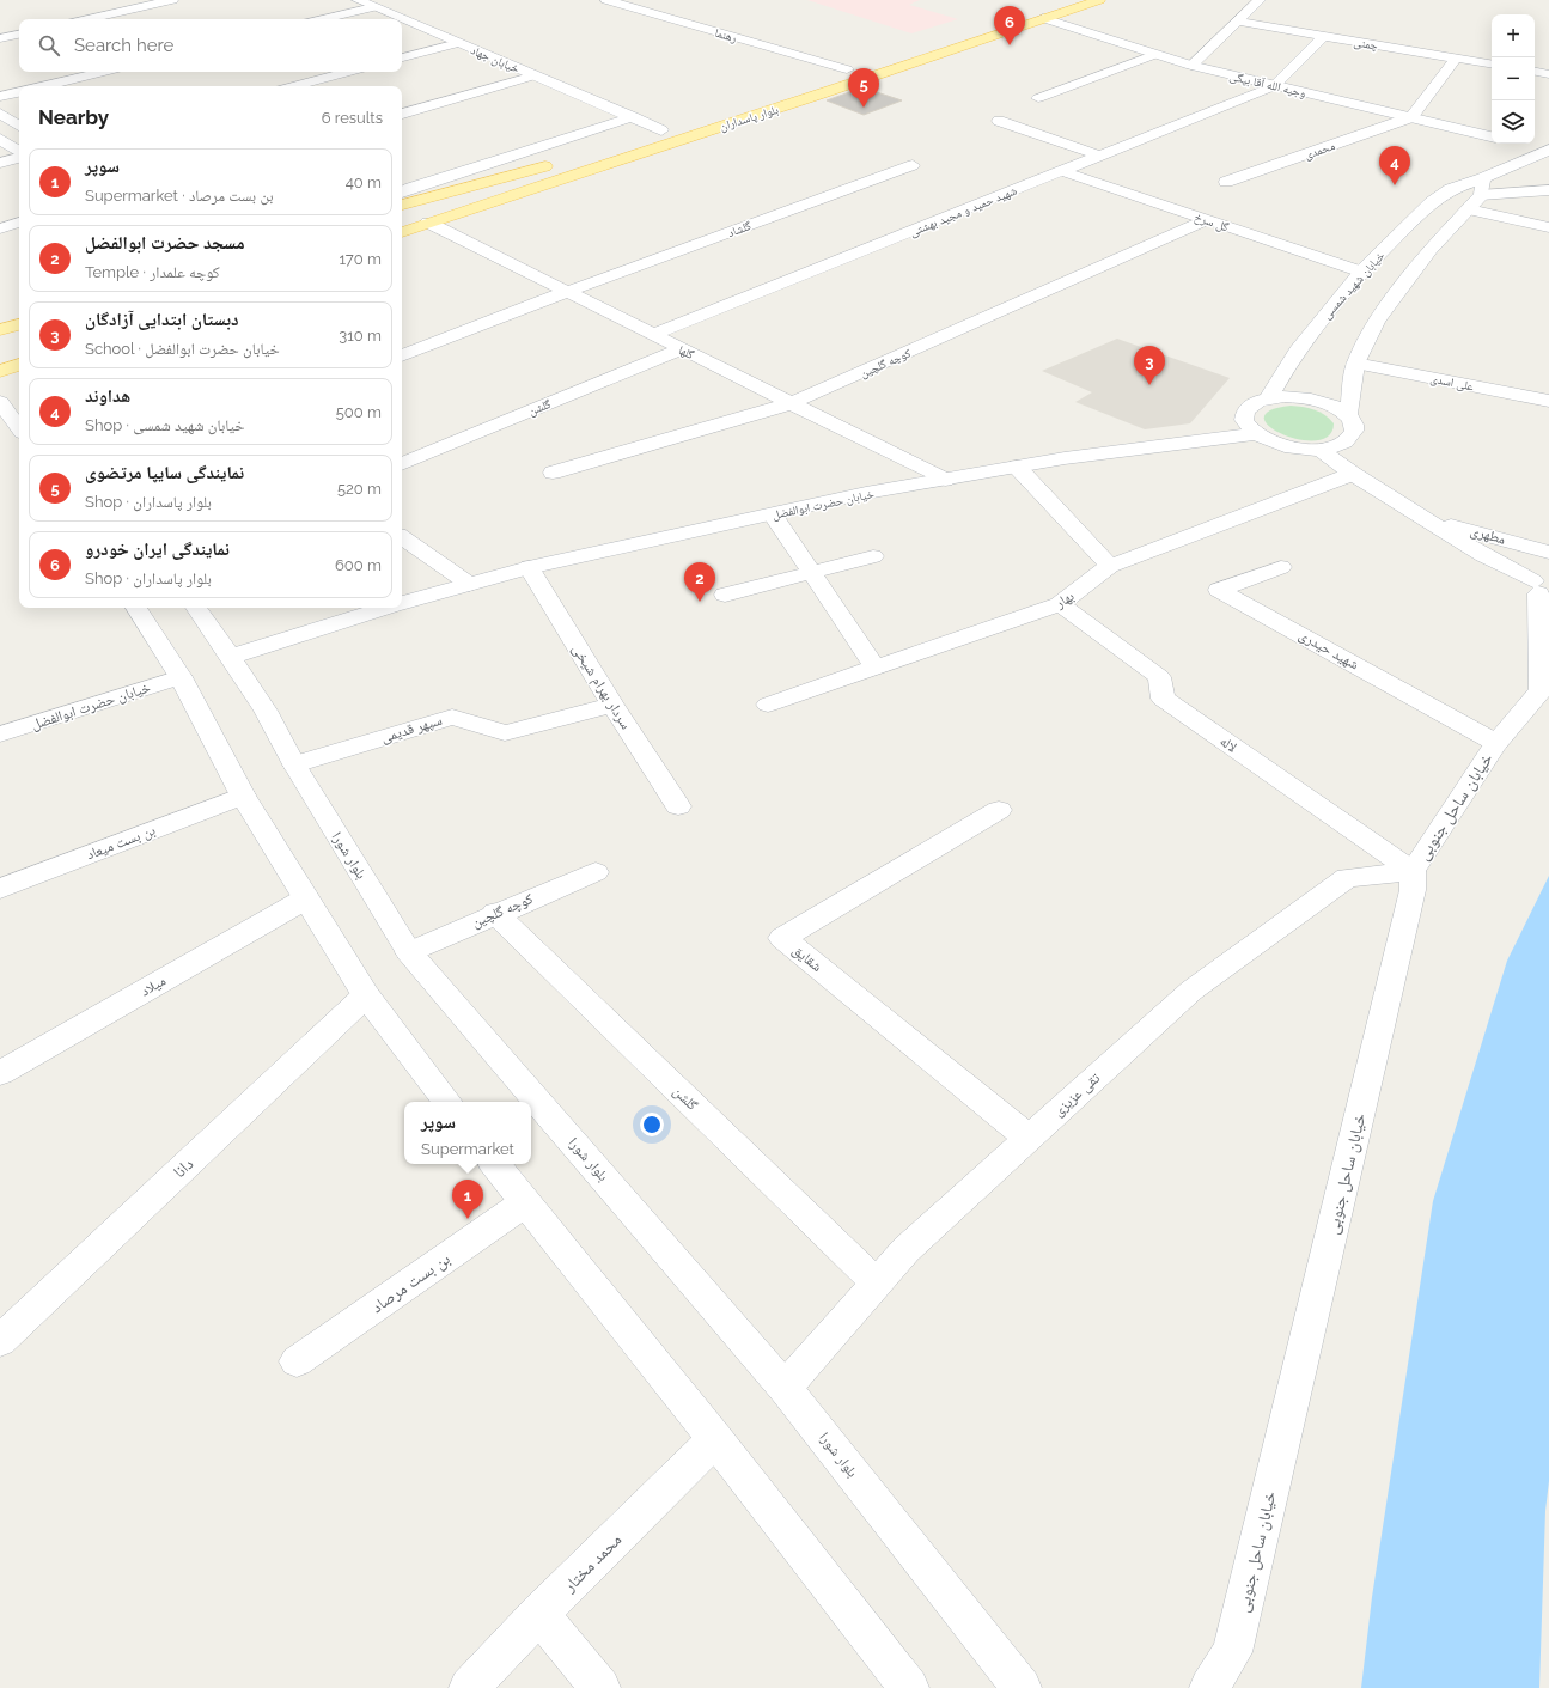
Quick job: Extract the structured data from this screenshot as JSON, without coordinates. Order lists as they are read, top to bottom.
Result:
{
  "streets": {
    "main road": ["بلوار پاسداران"],
    "street": [
      "رهنما",
      "چمنی",
      "خیابان جهاد",
      "وجیه الله آقا بیگی",
      "محمدی",
      "شهید حمید و مجید بهشتی",
      "گل سرخ",
      "گلشاد",
      "خیابان شهید شمسی",
      "گلها",
      "کوچه گلچین",
      "علی اسدی",
      "گلشن",
      "خیابان حضرت ابوالفضل",
      "مطهری",
      "بهار",
      "شهید حیدری",
      "سردار بهرام شیخی",
      "سپهر قدیمی",
      "لاله",
      "خیابان ساحل جنوبی",
      "بن بست میعاد",
      "بلوار شورا",
      "شقایق",
      "میلاد",
      "تقی عزیزی",
      "دانا",
      "بن بست مرصاد",
      "محمد مختار"
    ]
  },
  "crossings": [
    ["وجیه الله آقا بیگی", "بلوار پاسداران"],
    ["وجیه الله آقا بیگی", "محمدی"],
    ["وجیه الله آقا بیگی", "شهید حمید و مجید بهشتی"],
    ["بلوار پاسداران", "گلها"],
    ["شهید حمید و مجید بهشتی", "گل سرخ"],
    ["شهید حمید و مجید بهشتی", "گلها"],
    ["گل سرخ", "خیابان شهید شمسی"],
    ["گل سرخ", "کوچه گلچین"],
    ["گلشاد", "گلها"],
    ["گلها", "کوچه گلچین"],
    ["گلها", "گلشن"],
    ["گلها", "خیابان حضرت ابوالفضل"],
    ["کوچه گلچین", "گلشن"],
    ["کوچه گلچین", "بلوار شورا"],
    ["گلشن", "تقی عزیزی"],
    ["خیابان حضرت ابوالفضل", "سردار بهرام شیخی"],
    ["خیابان حضرت ابوالفضل", "بلوار شورا"],
    ["مطهری", "بهار"],
    ["بهار", "لاله"],
    ["شهید حیدری", "خیابان ساحل جنوبی"],
    ["سردار بهرام شیخی", "سپهر قدیمی"],
    ["سپهر قدیمی", "بلوار شورا"],
    ["لاله", "خیابان ساحل جنوبی"],
    ["لاله", "تقی عزیزی"],
    ["خیابان ساحل جنوبی", "تقی عزیزی"],
    ["بلوار شورا", "تقی عزیزی"],
    ["شقایق", "تقی عزیزی"]
  ],
  "page": {
    "pins": [
      "6",
      "5",
      "4",
      "3",
      "2",
      "1"
    ],
    "map_buttons": ["+", "−"],
    "search": "Search here",
    "heading": ["Nearby", "6 results"],
    "list": [
      {
        "mark": "1",
        "name": "سوپر",
        "note": "Supermarket · بن بست مرصاد",
        "value": "40 m"
      },
      {
        "mark": "2",
        "name": "مسجد حضرت ابوالفضل",
        "note": "Temple · کوچه علمدار",
        "value": "170 m"
      },
      {
        "mark": "3",
        "name": "دبستان ابتدایی آزادگان",
        "note": "School · خیابان حضرت ابوالفضل",
        "value": "310 m"
      },
      {
        "mark": "4",
        "name": "هداوند",
        "note": "Shop · خیابان شهید شمسی",
        "value": "500 m"
      },
      {
        "mark": "5",
        "name": "نمایندگی سایپا مرتضوی",
        "note": "Shop · بلوار پاسداران",
        "value": "520 m"
      },
      {
        "mark": "6",
        "name": "نمایندگی ایران خودرو",
        "note": "Shop · بلوار پاسداران",
        "value": "600 m"
      }
    ],
    "popup": ["سوپر", "Supermarket"]
  }
}
